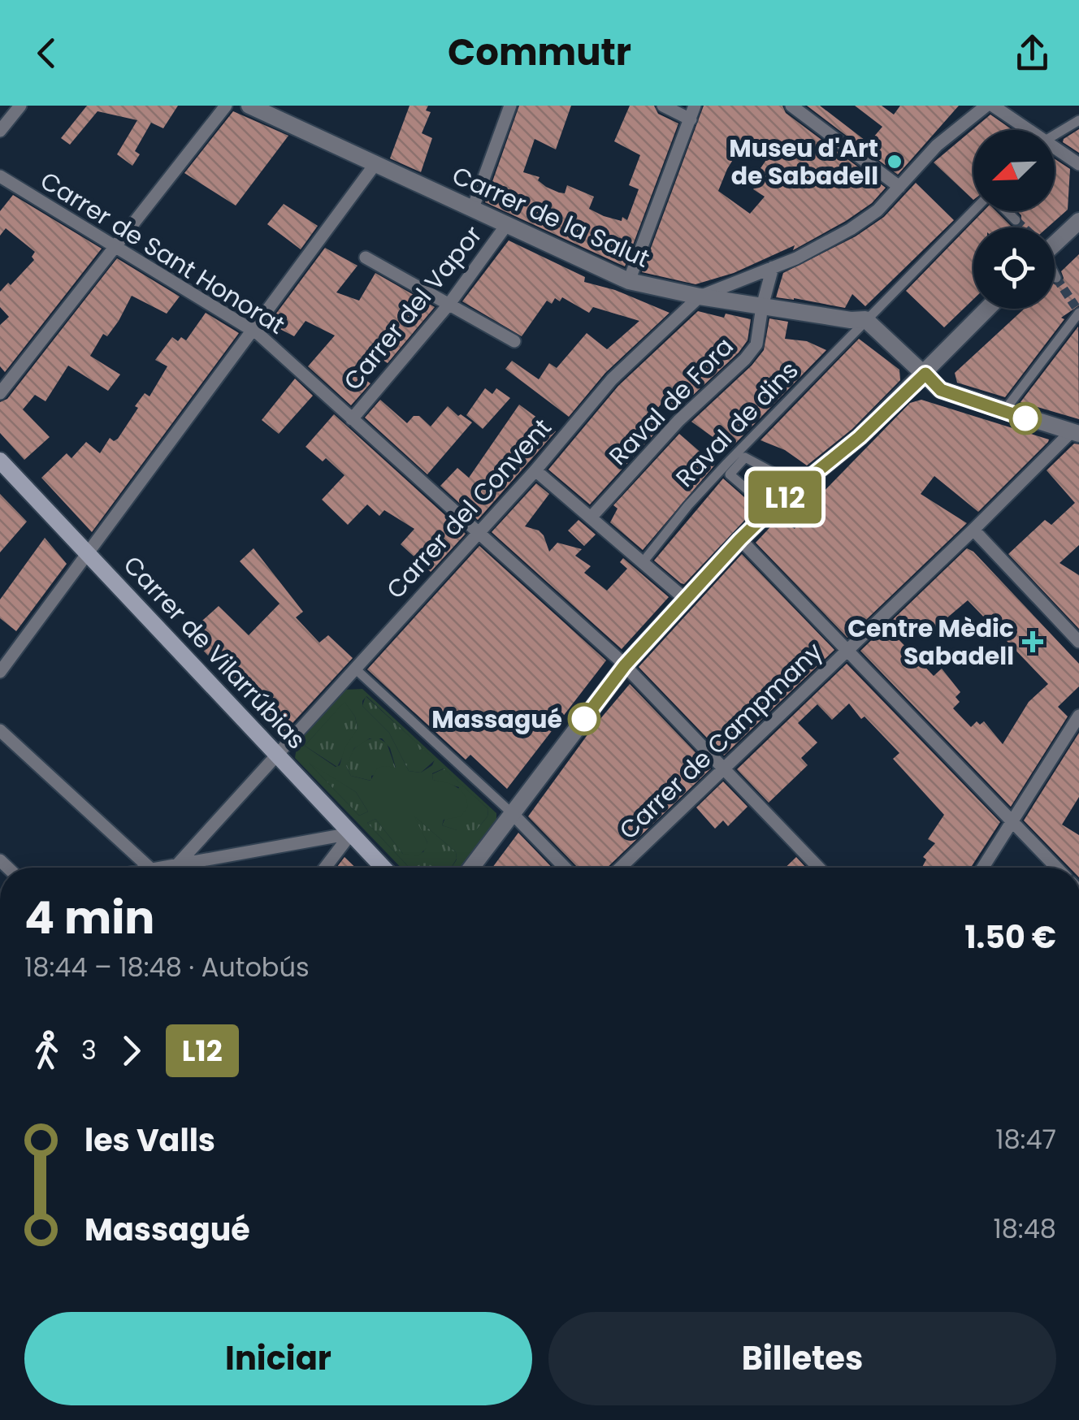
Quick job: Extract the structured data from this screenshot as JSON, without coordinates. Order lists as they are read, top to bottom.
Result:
{
  "streets": {
    "main road": ["Carrer de Vilarrúbias"],
    "street": [
      "Carrer de la Salut",
      "Carrer de Sant Honorat",
      "Carrer del Vapor",
      "Raval de Fora",
      "Raval de dins",
      "Carrer del Convent",
      "Carrer de Campmany"
    ]
  },
  "crossings": [
    ["Carrer de la Salut", "Carrer del Vapor"],
    ["Carrer de la Salut", "Raval de Fora"],
    ["Carrer de la Salut", "Raval de dins"],
    ["Carrer de la Salut", "Carrer del Convent"],
    ["Carrer de Sant Honorat", "Carrer del Vapor"],
    ["Carrer de Sant Honorat", "Carrer del Convent"],
    ["Carrer de Sant Honorat", "Carrer de Campmany"],
    ["Carrer del Convent", "Carrer de Vilarrúbias"]
  ],
  "places": {
    "other": ["Museu d'Art de Sabadell", "Massagué"],
    "health": ["Centre Mèdic Sabadell"]
  },
  "lines": ["bus line L12"],
  "north": "bottom left",
  "page": {
    "header": "Commutr",
    "on_map": "L12",
    "heading": ["4 min", "18:44 – 18:48 · Autobús", "1.50 €"],
    "legs": ["3", "L12"],
    "list": [
      {
        "name": "les Valls",
        "value": "18:47"
      },
      {
        "name": "Massagué",
        "value": "18:48"
      }
    ],
    "buttons": ["Iniciar", "Billetes"]
  }
}
